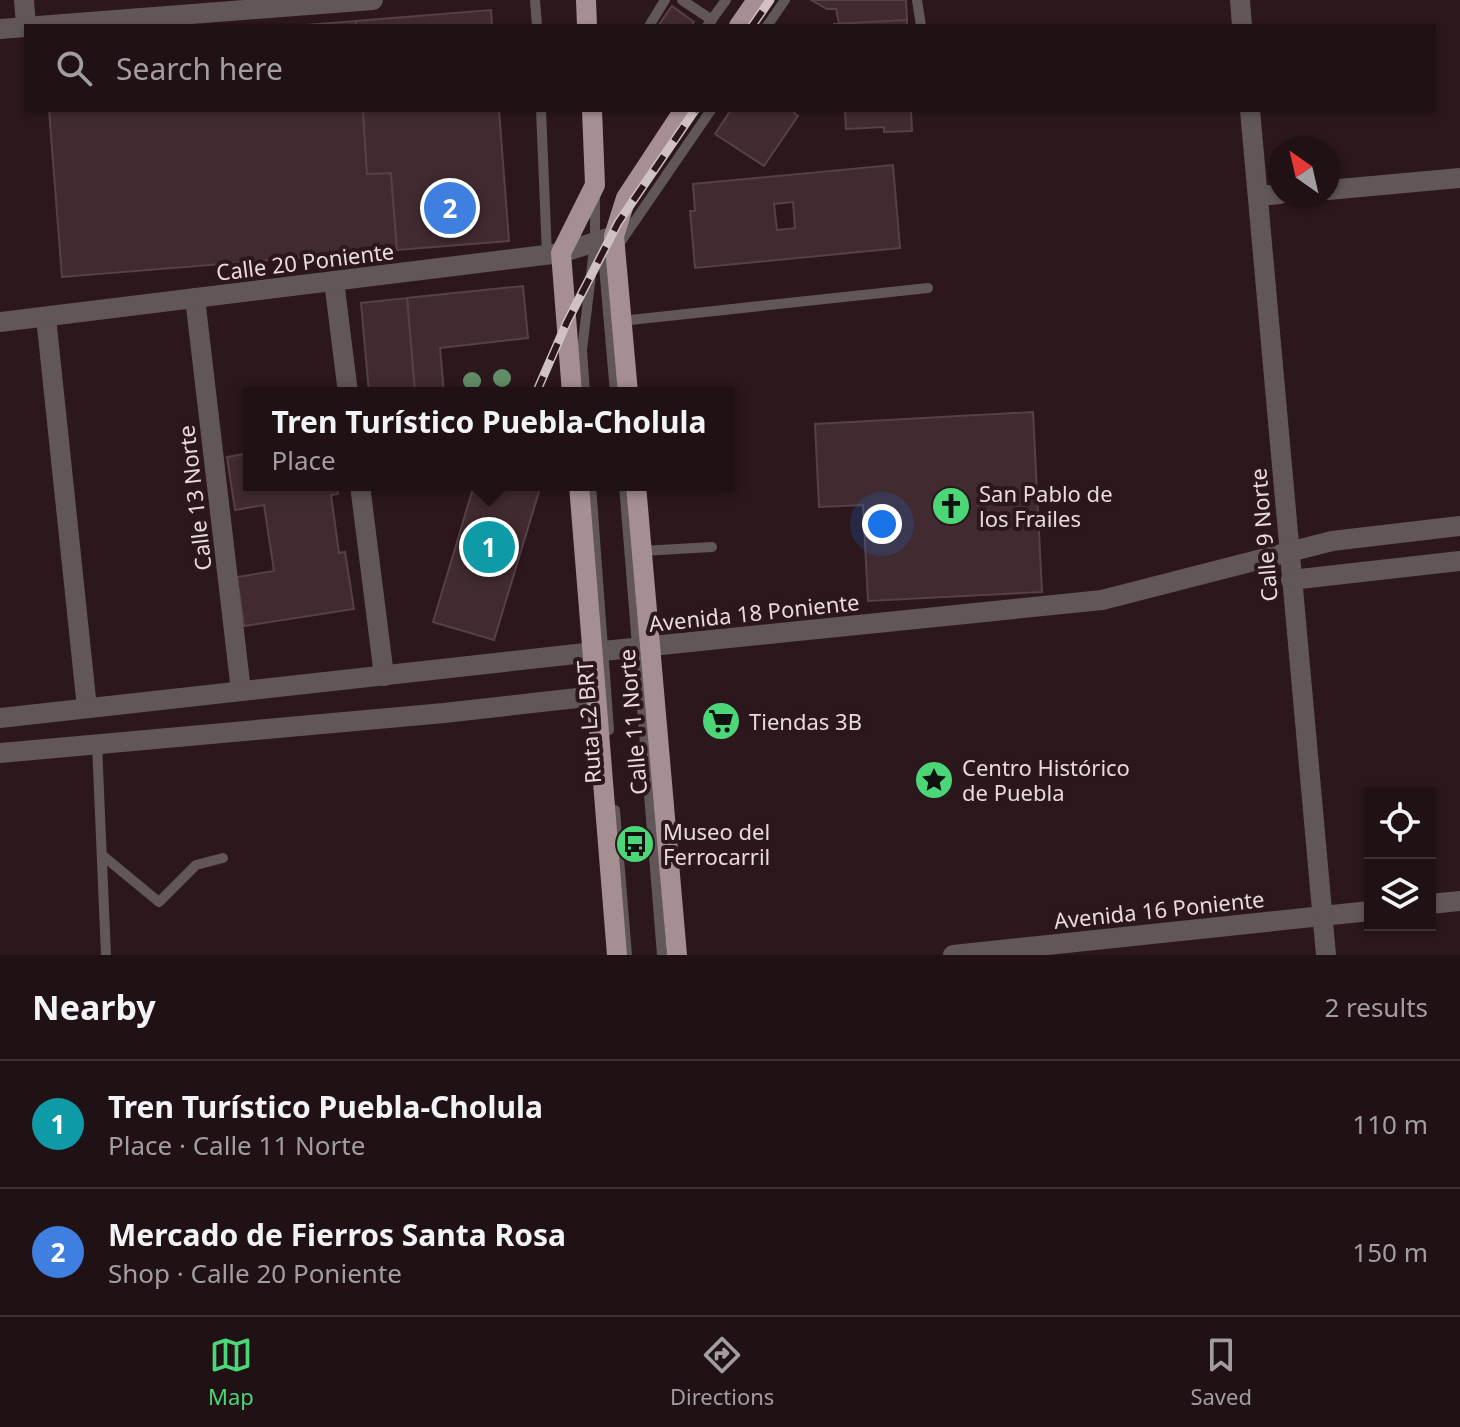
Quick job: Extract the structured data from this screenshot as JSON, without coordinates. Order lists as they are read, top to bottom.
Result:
{
  "streets": {
    "main road": ["Calle 11 Norte"],
    "street": [
      "Calle 20 Poniente",
      "Calle 13 Norte",
      "Calle 9 Norte",
      "Avenida 18 Poniente",
      "Avenida 16 Poniente"
    ],
    "lane": ["Ruta L2 BRT"]
  },
  "crossings": [
    ["Calle 20 Poniente", "Calle 13 Norte"],
    ["Calle 13 Norte", "Avenida 18 Poniente"],
    ["Calle 9 Norte", "Avenida 18 Poniente"],
    ["Calle 9 Norte", "Avenida 16 Poniente"],
    ["Avenida 18 Poniente", "Ruta L2 BRT"],
    ["Avenida 18 Poniente", "Calle 11 Norte"],
    ["Ruta L2 BRT", "Calle 11 Norte"]
  ],
  "places": {
    "church": ["San Pablo de los Frailes"],
    "supermarket": ["Tiendas 3B"],
    "place": ["Centro Histórico de Puebla"],
    "bus stop": ["Museo del Ferrocarril"]
  },
  "north": "top left",
  "page": {
    "search": "Search here",
    "pins": ["2", "1"],
    "popup": ["Tren Turístico Puebla-Cholula", "Place"],
    "heading": ["Nearby", "2 results"],
    "list": [
      {
        "mark": "1",
        "name": "Tren Turístico Puebla-Cholula",
        "note": "Place · Calle 11 Norte",
        "value": "110 m"
      },
      {
        "mark": "2",
        "name": "Mercado de Fierros Santa Rosa",
        "note": "Shop · Calle 20 Poniente",
        "value": "150 m"
      }
    ],
    "nav": ["Map", "Directions", "Saved"]
  }
}
